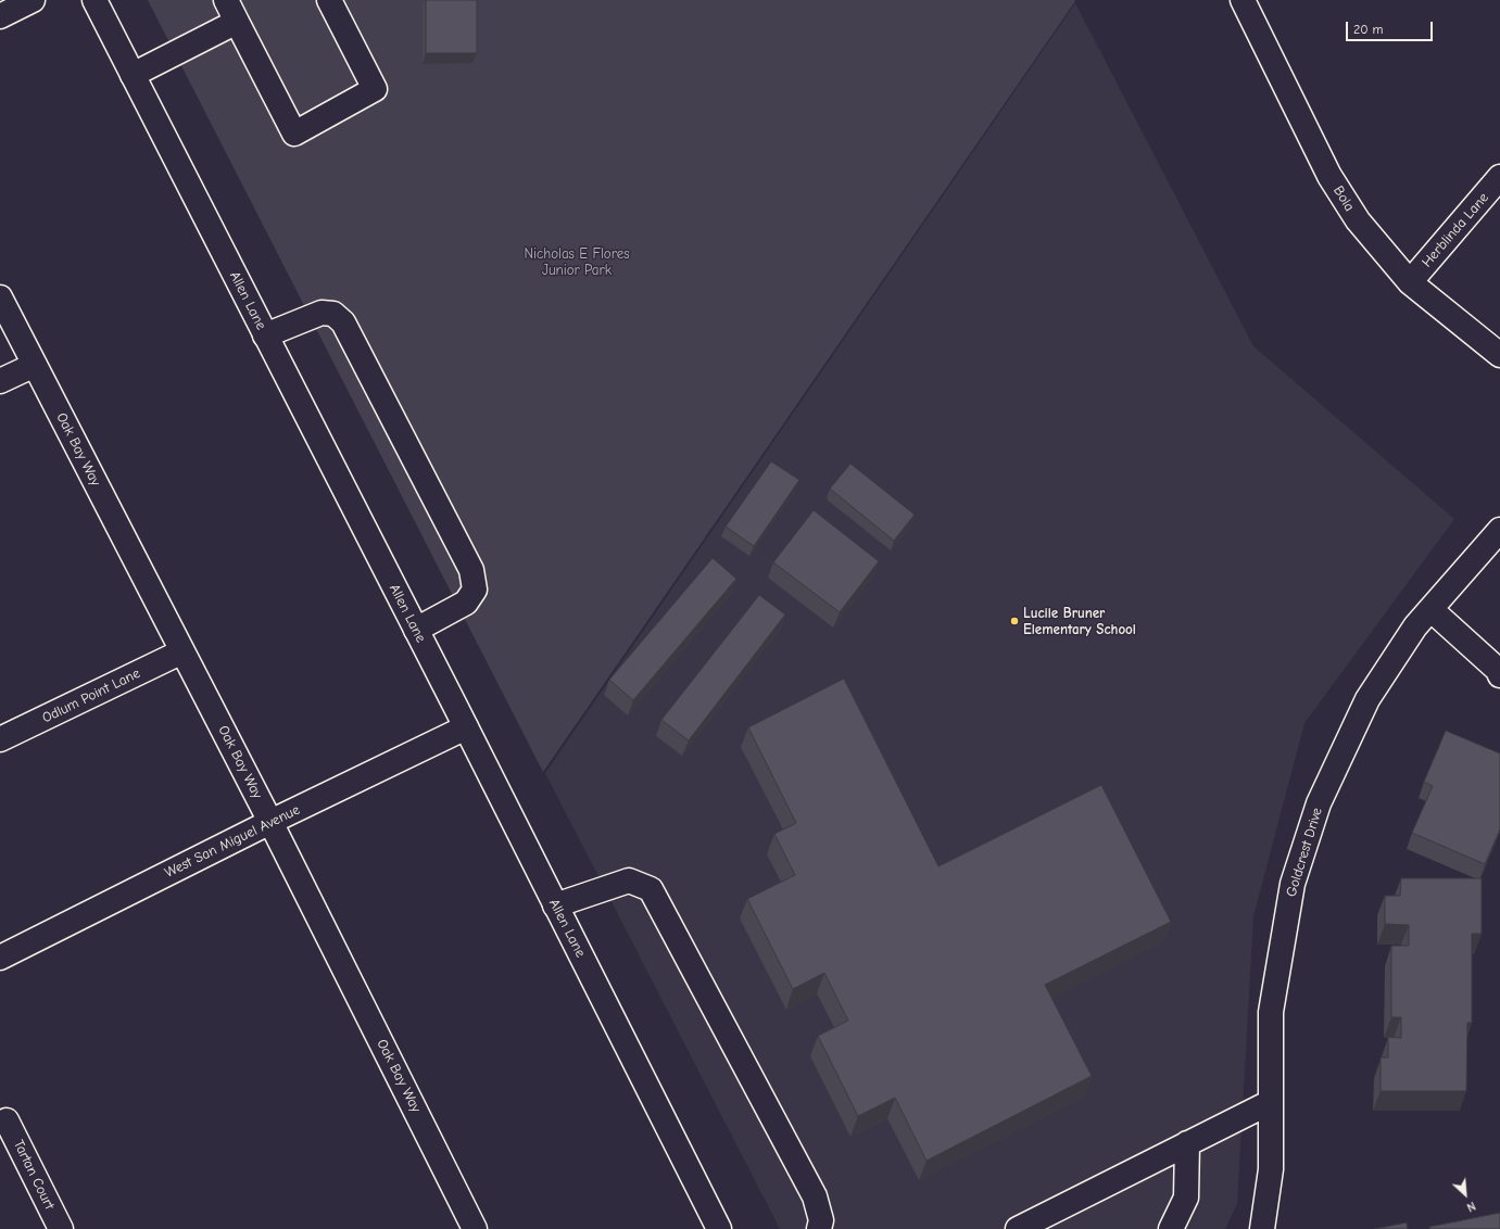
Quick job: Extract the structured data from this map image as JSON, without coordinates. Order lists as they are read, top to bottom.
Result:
{
  "streets": {
    "street": [
      "Bola",
      "Herblinda Lane",
      "Allen Lane",
      "Oak Bay Way",
      "Odlum Point Lane",
      "West San Miguel Avenue",
      "Goldcrest Drive",
      "Tartan Court"
    ]
  },
  "crossings": [
    ["Bola", "Herblinda Lane"],
    ["Allen Lane", "West San Miguel Avenue"],
    ["Oak Bay Way", "Odlum Point Lane"],
    ["Oak Bay Way", "West San Miguel Avenue"]
  ],
  "parks": ["Nicholas E Flores Junior Park"],
  "places": ["Lucile Bruner Elementary School"],
  "scale_bar": "20 m",
  "north": "bottom right"
}
